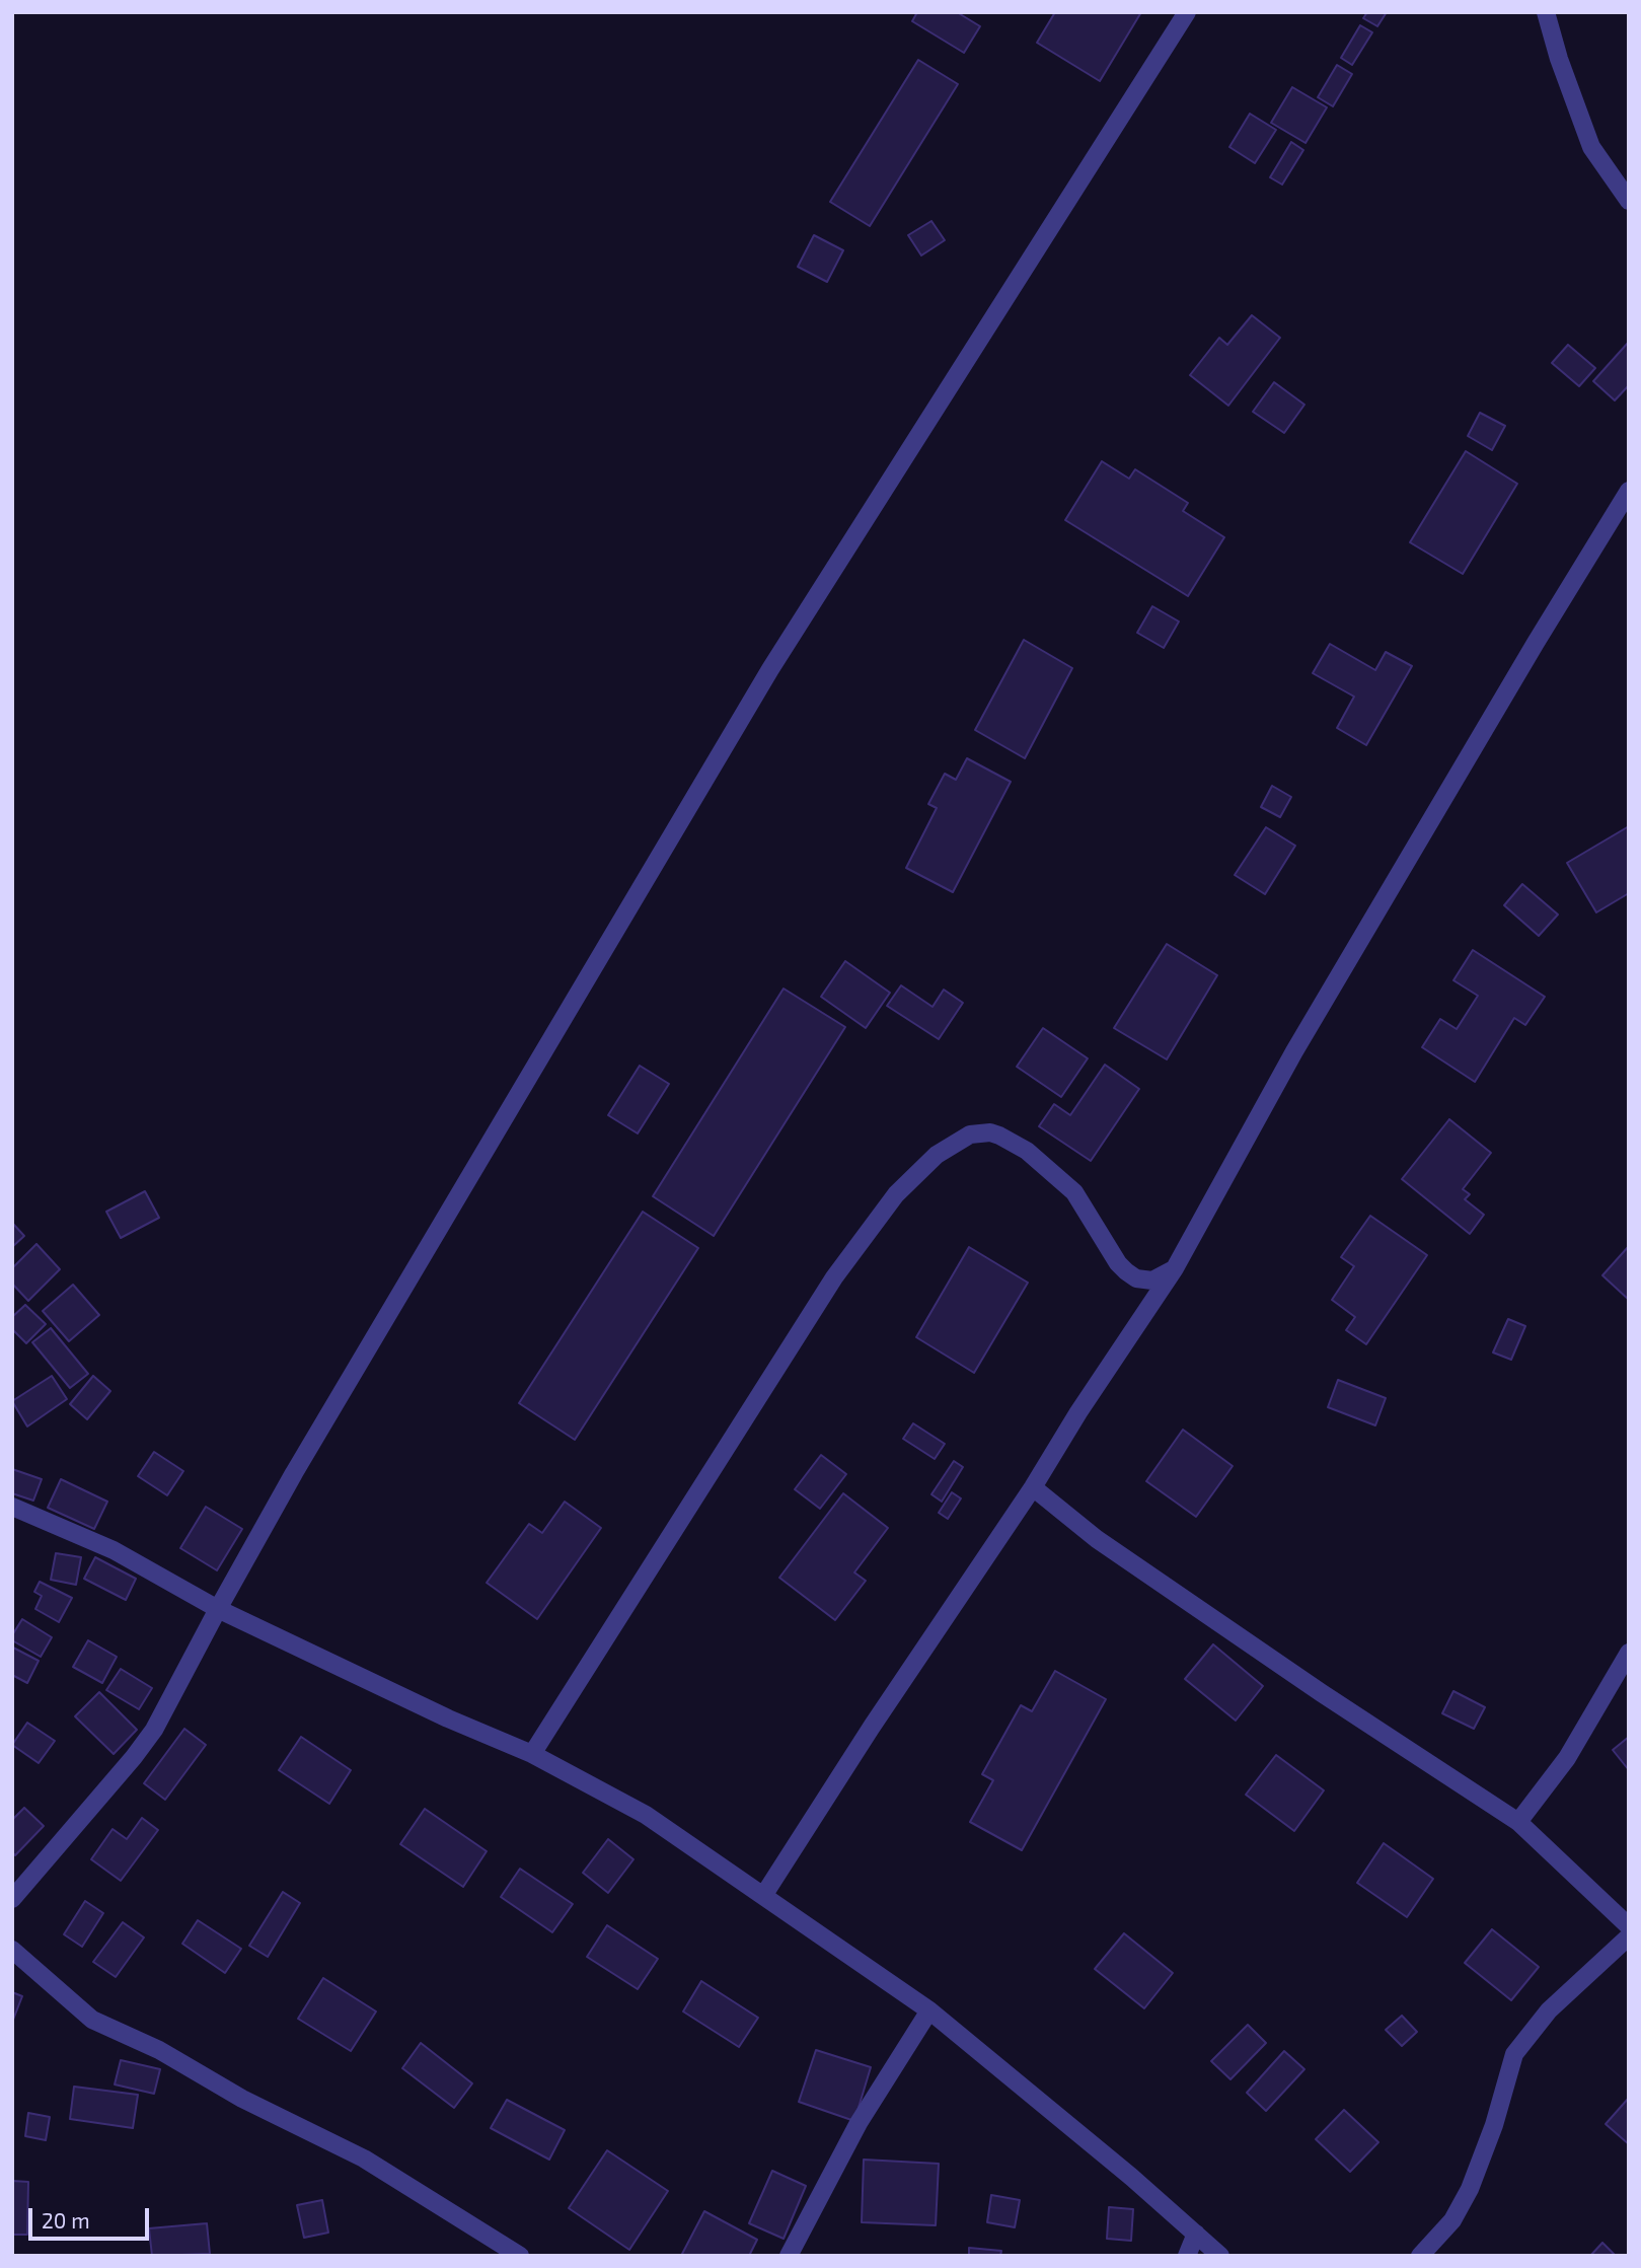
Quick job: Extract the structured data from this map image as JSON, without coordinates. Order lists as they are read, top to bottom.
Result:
{
  "scale_bar": "20 m"
}
